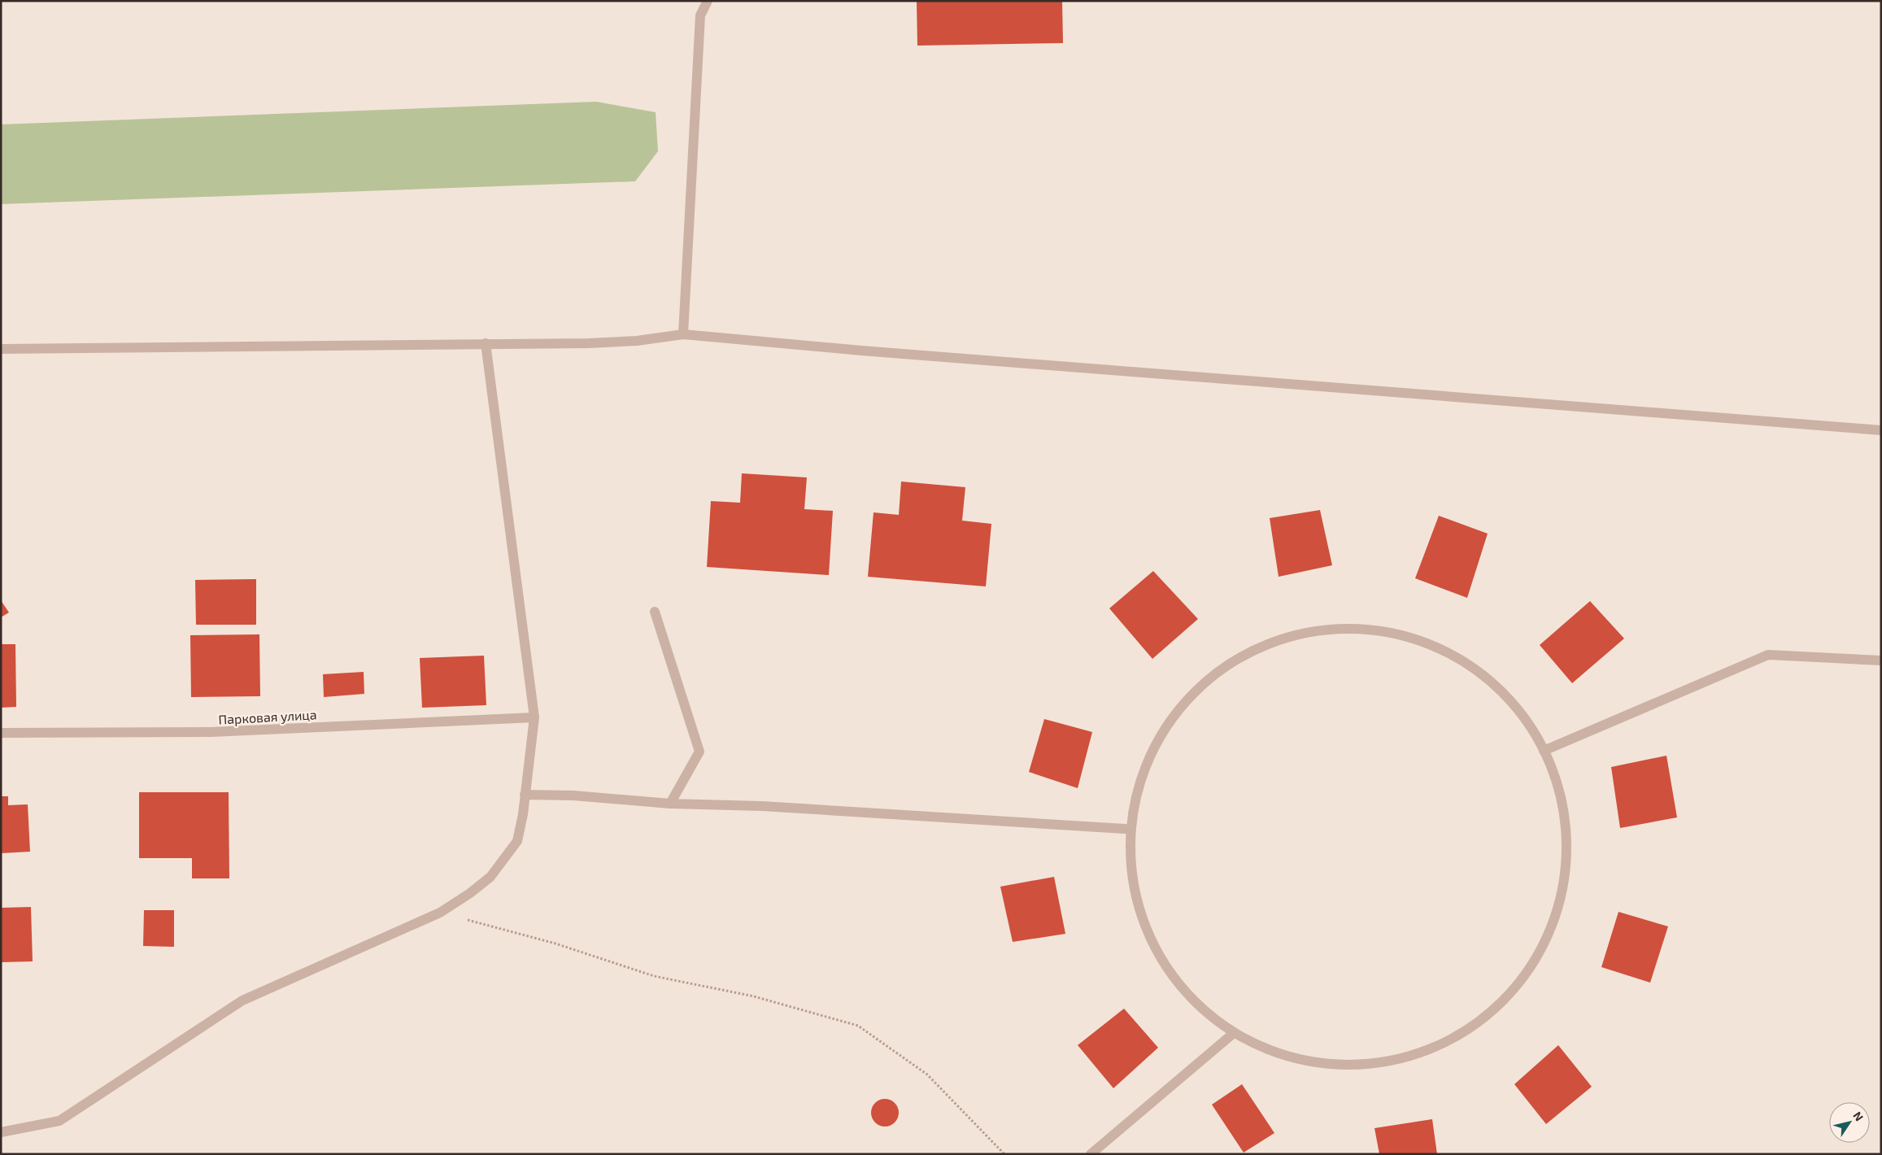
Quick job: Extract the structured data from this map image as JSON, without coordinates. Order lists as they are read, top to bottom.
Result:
{
  "streets": {
    "street": ["Парковая улица"]
  },
  "north": "top right"
}
